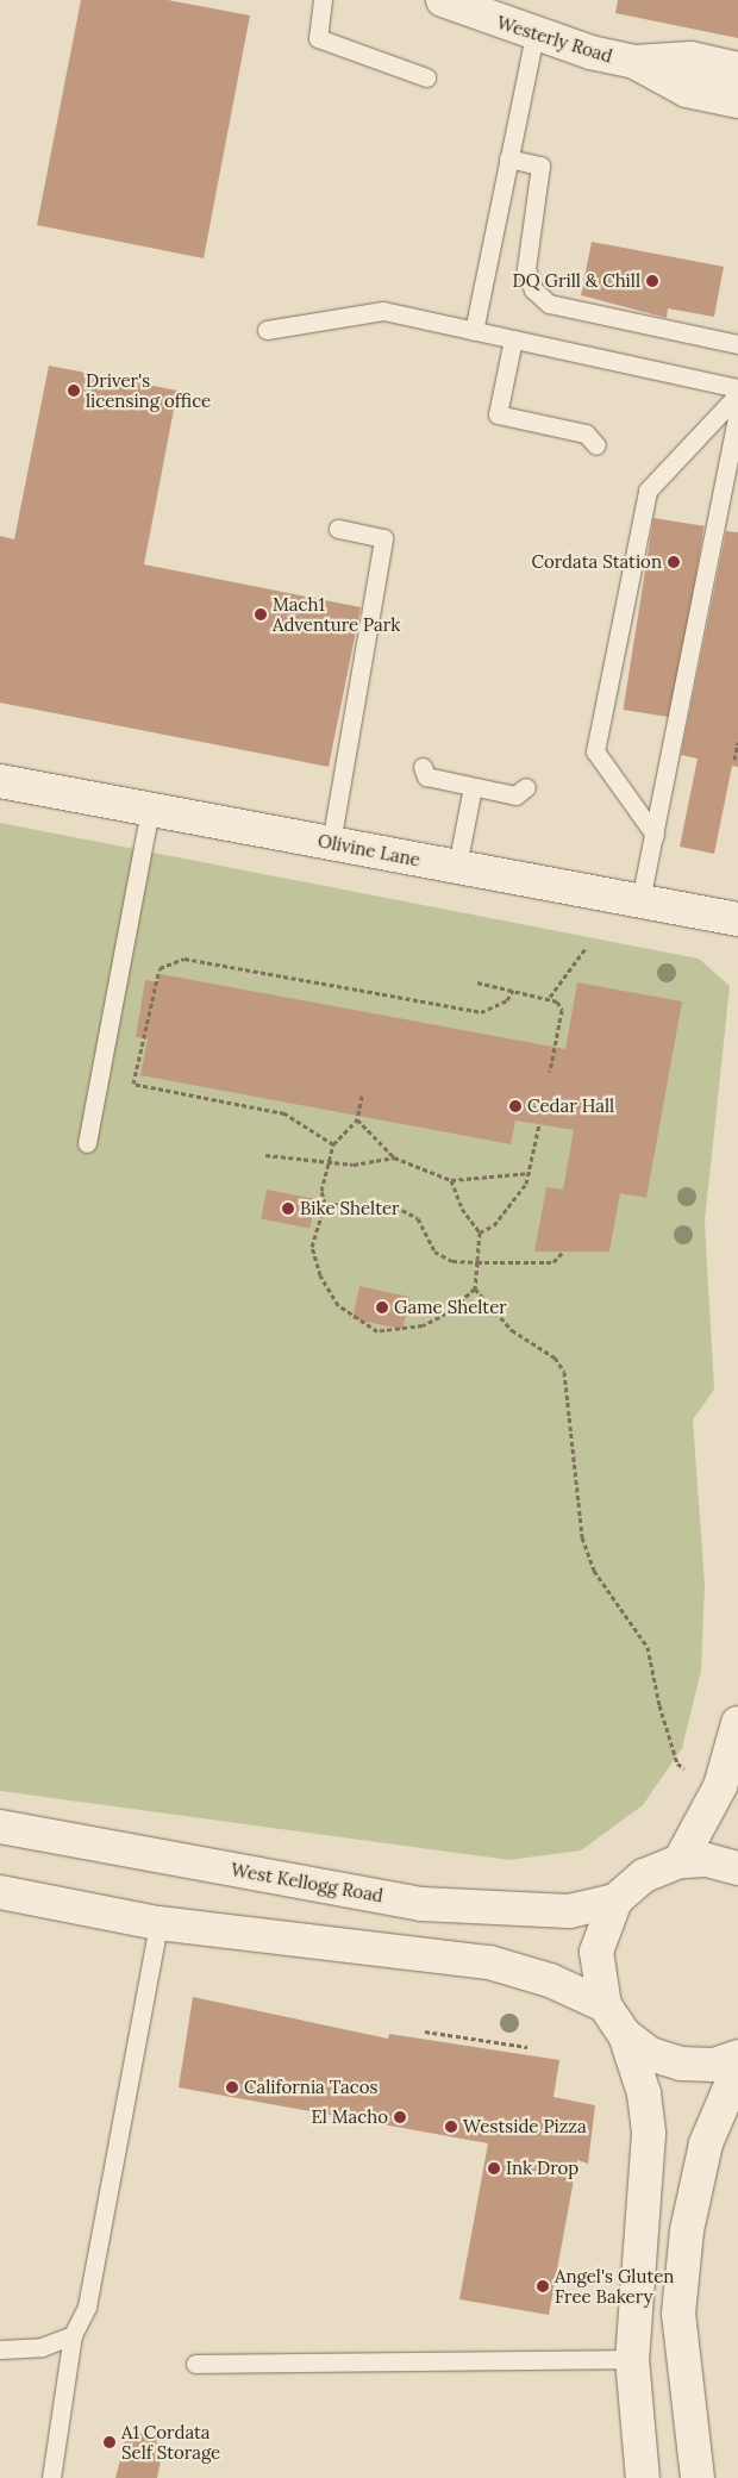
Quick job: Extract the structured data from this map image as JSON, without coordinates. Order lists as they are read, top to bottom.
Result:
{
  "streets": {
    "street": ["Westerly Road", "Olivine Lane", "West Kellogg Road"]
  },
  "places": [
    "DQ Grill & Chill",
    "Driver's licensing office",
    "Cordata Station",
    "Mach1 Adventure Park",
    "Cedar Hall",
    "Bike Shelter",
    "Game Shelter",
    "California Tacos",
    "El Macho",
    "Westside Pizza",
    "Ink Drop",
    "Angel's Gluten Free Bakery",
    "A1 Cordata Self Storage"
  ]
}
